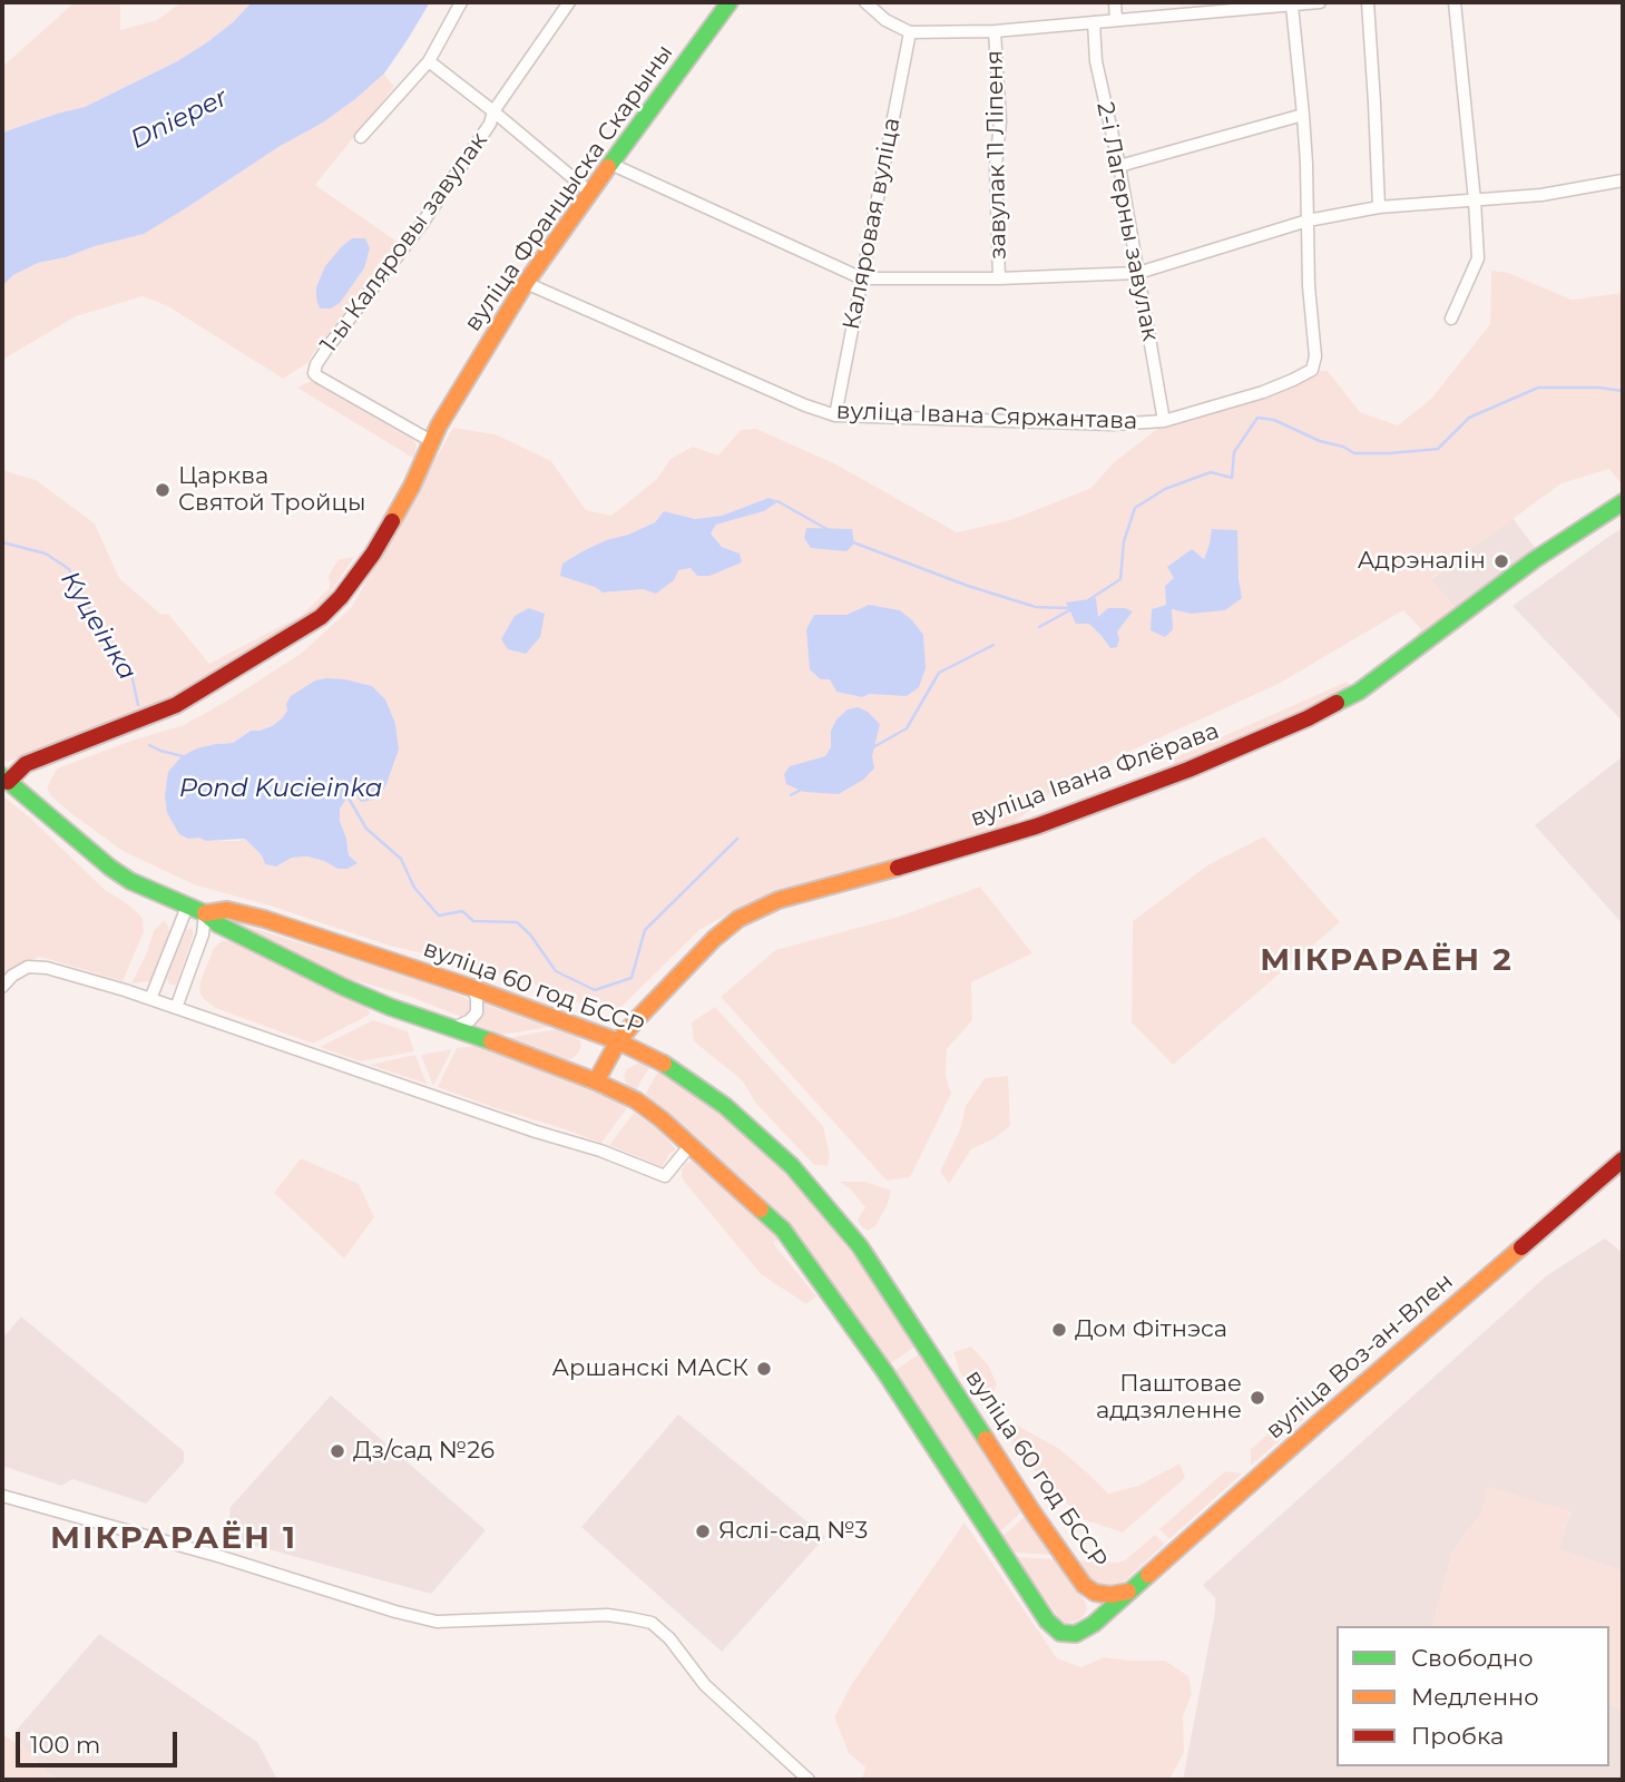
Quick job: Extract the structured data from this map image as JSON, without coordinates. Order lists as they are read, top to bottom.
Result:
{
  "streets": {
    "main road": [
      "вуліца Францыска Скарыны",
      "вуліца Івана Флёрава",
      "вуліца 60 год БССР",
      "вуліца Воз-ан-Влен"
    ],
    "street": [
      "завулак 11 Ліпеня",
      "2-і Лагерны завулак",
      "Каляровая вуліца",
      "1-ы Каляровы завулак",
      "вуліца Івана Сяржантава"
    ]
  },
  "crossings": [
    ["вуліца Францыска Скарыны", "1-ы Каляровы завулак"],
    ["вуліца Францыска Скарыны", "вуліца Івана Сяржантава"],
    ["2-і Лагерны завулак", "вуліца Івана Сяржантава"],
    ["Каляровая вуліца", "вуліца Івана Сяржантава"],
    ["вуліца Івана Флёрава", "вуліца 60 год БССР"],
    ["вуліца 60 год БССР", "вуліца Воз-ан-Влен"]
  ],
  "districts": ["МІКРАРАЁН 2", "МІКРАРАЁН 1"],
  "water": ["Dnieper", "Куцеінка", "Pond Kucieinka"],
  "places": [
    "Царква Святой Тройцы",
    "Адрэналін",
    "Дом Фітнэса",
    "Аршанскі МАСК",
    "Паштовае аддзяленне",
    "Дз/сад №26",
    "Яслі-сад №3"
  ],
  "legend": ["Свободно", "Медленно", "Пробка"],
  "scale_bar": "100 m"
}
